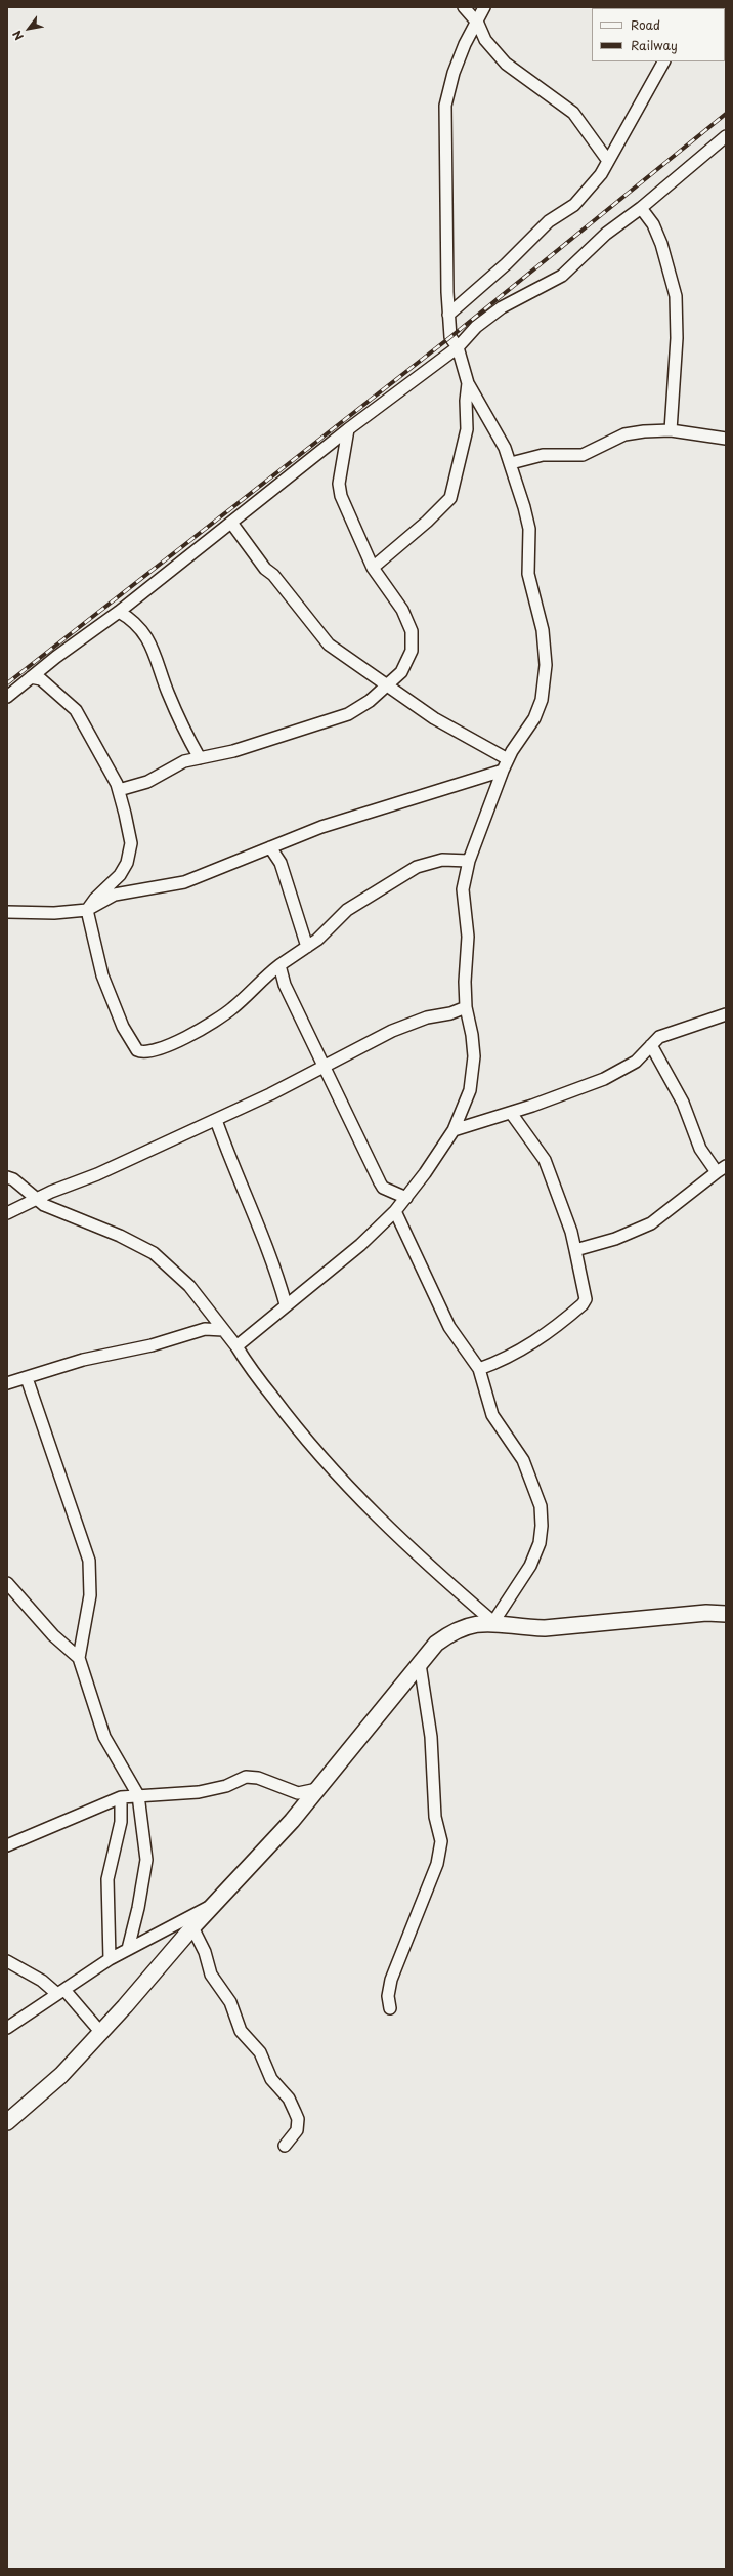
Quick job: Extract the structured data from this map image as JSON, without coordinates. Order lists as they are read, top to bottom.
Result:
{
  "legend": ["Road", "Railway"],
  "north": "bottom left"
}
